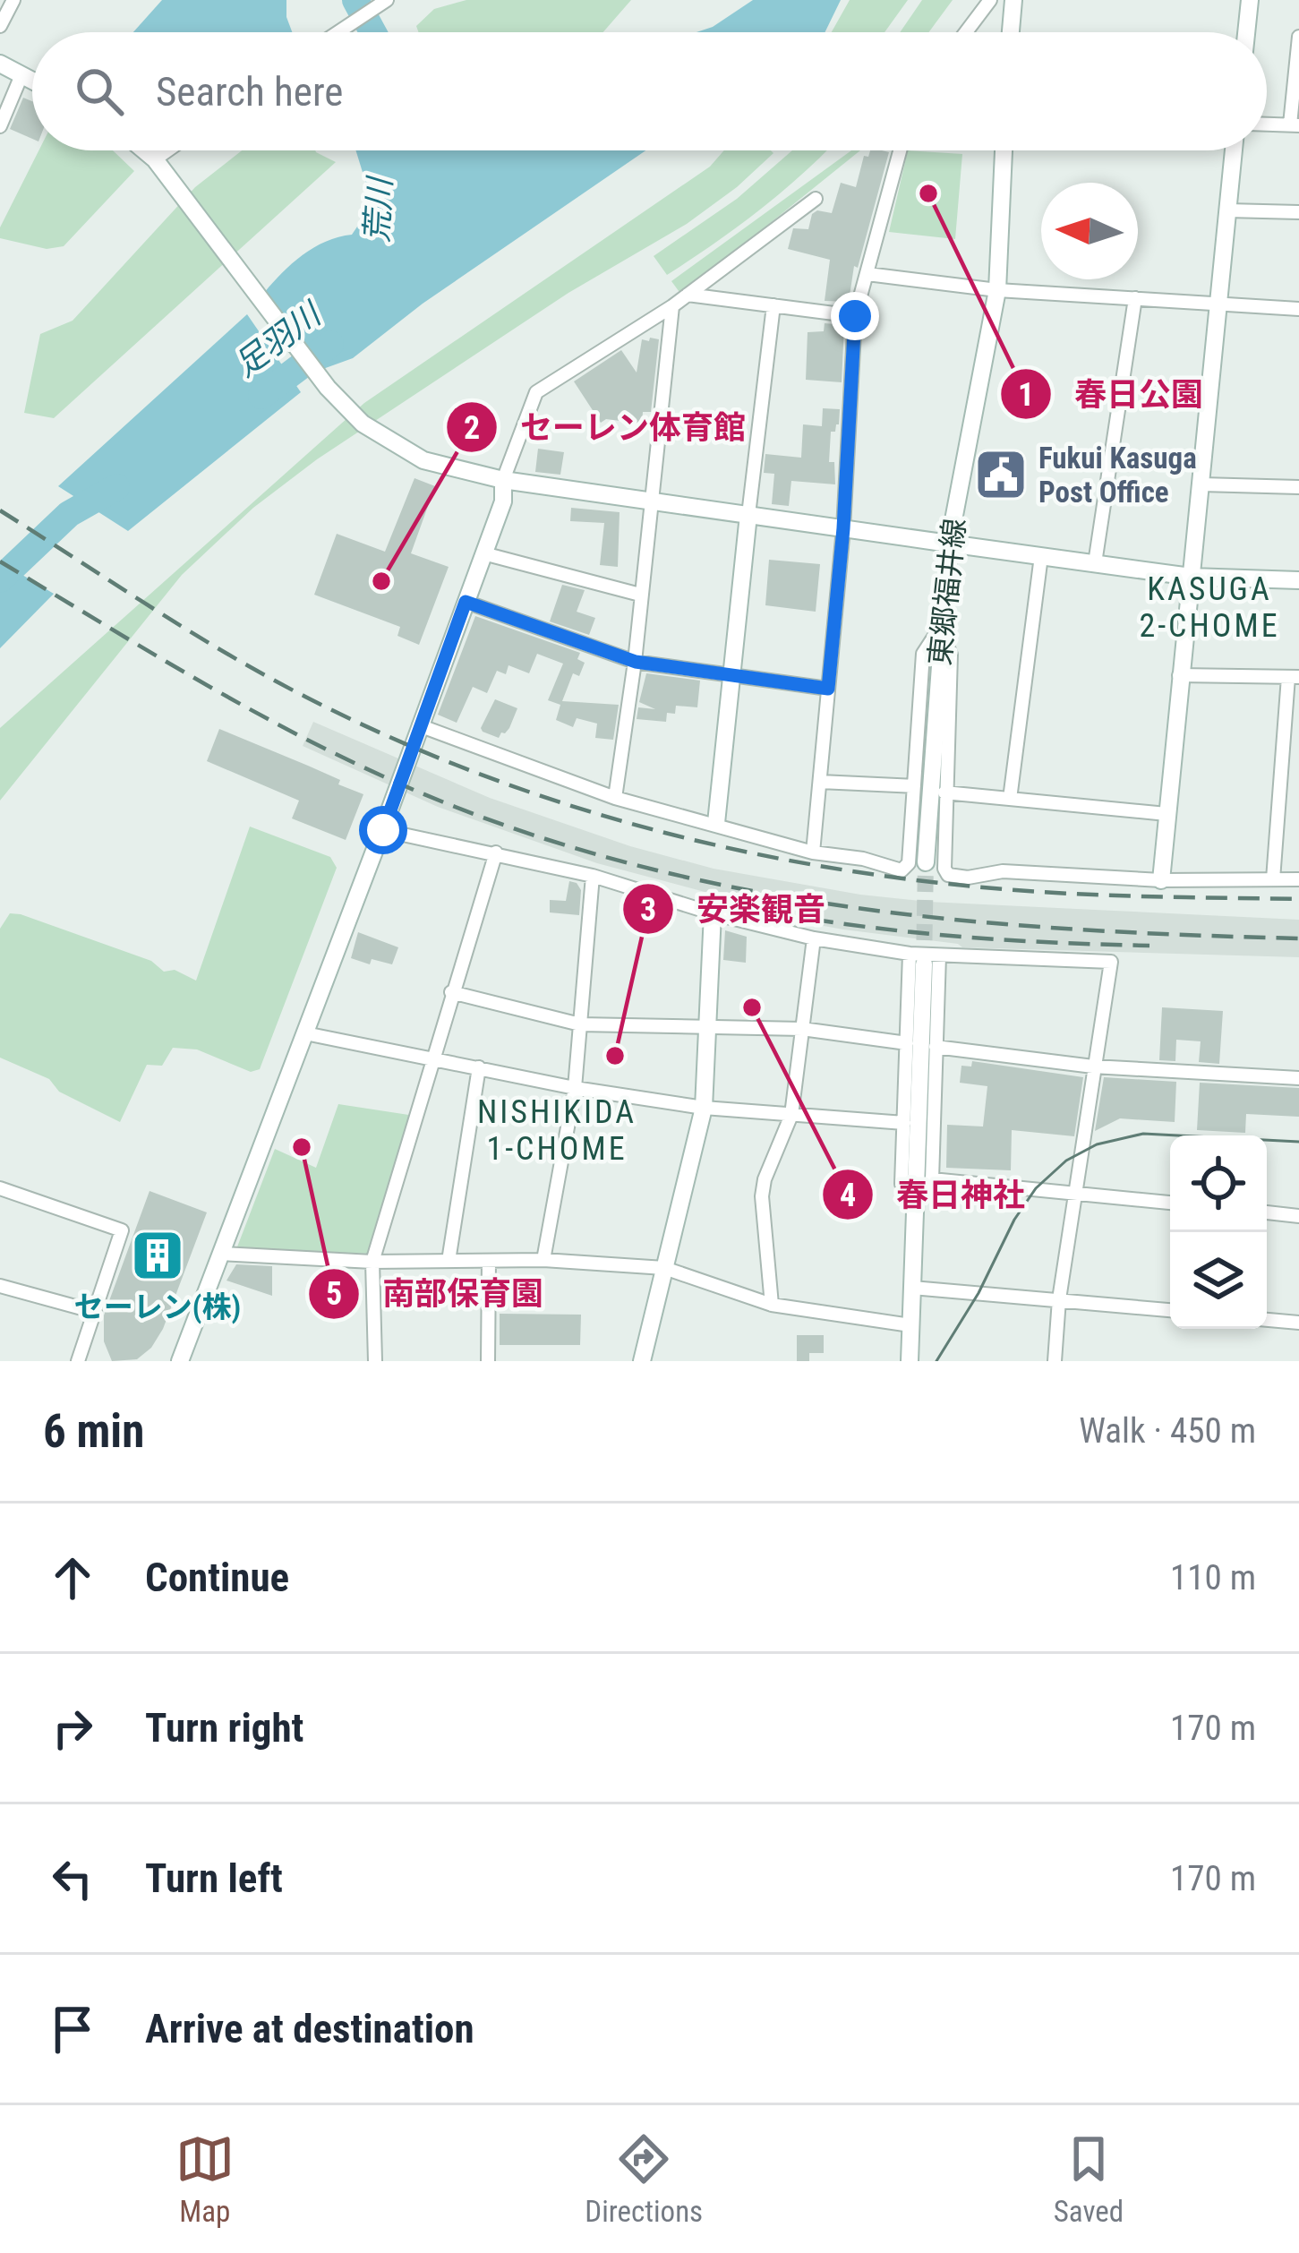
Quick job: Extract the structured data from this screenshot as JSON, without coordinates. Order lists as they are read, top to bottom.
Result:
{
  "streets": {
    "street": ["東郷福井線"]
  },
  "districts": ["KASUGA 2-CHOME", "NISHIKIDA 1-CHOME"],
  "water": ["荒川", "足羽川"],
  "places": {
    "other": [
      "春日公園",
      "セーレン体育館",
      "春日神社",
      "安楽観音",
      "南部保育園"
    ],
    "public building": ["Fukui Kasuga Post Office"],
    "building": ["セーレン(株)"]
  },
  "north": "left",
  "page": {
    "search": "Search here",
    "heading": ["6 min", "Walk · 450 m"],
    "list": [
      ["Continue", "110 m"],
      ["Turn right", "170 m"],
      ["Turn left", "170 m"],
      "Arrive at destination"
    ],
    "nav": ["Map", "Directions", "Saved"]
  }
}
